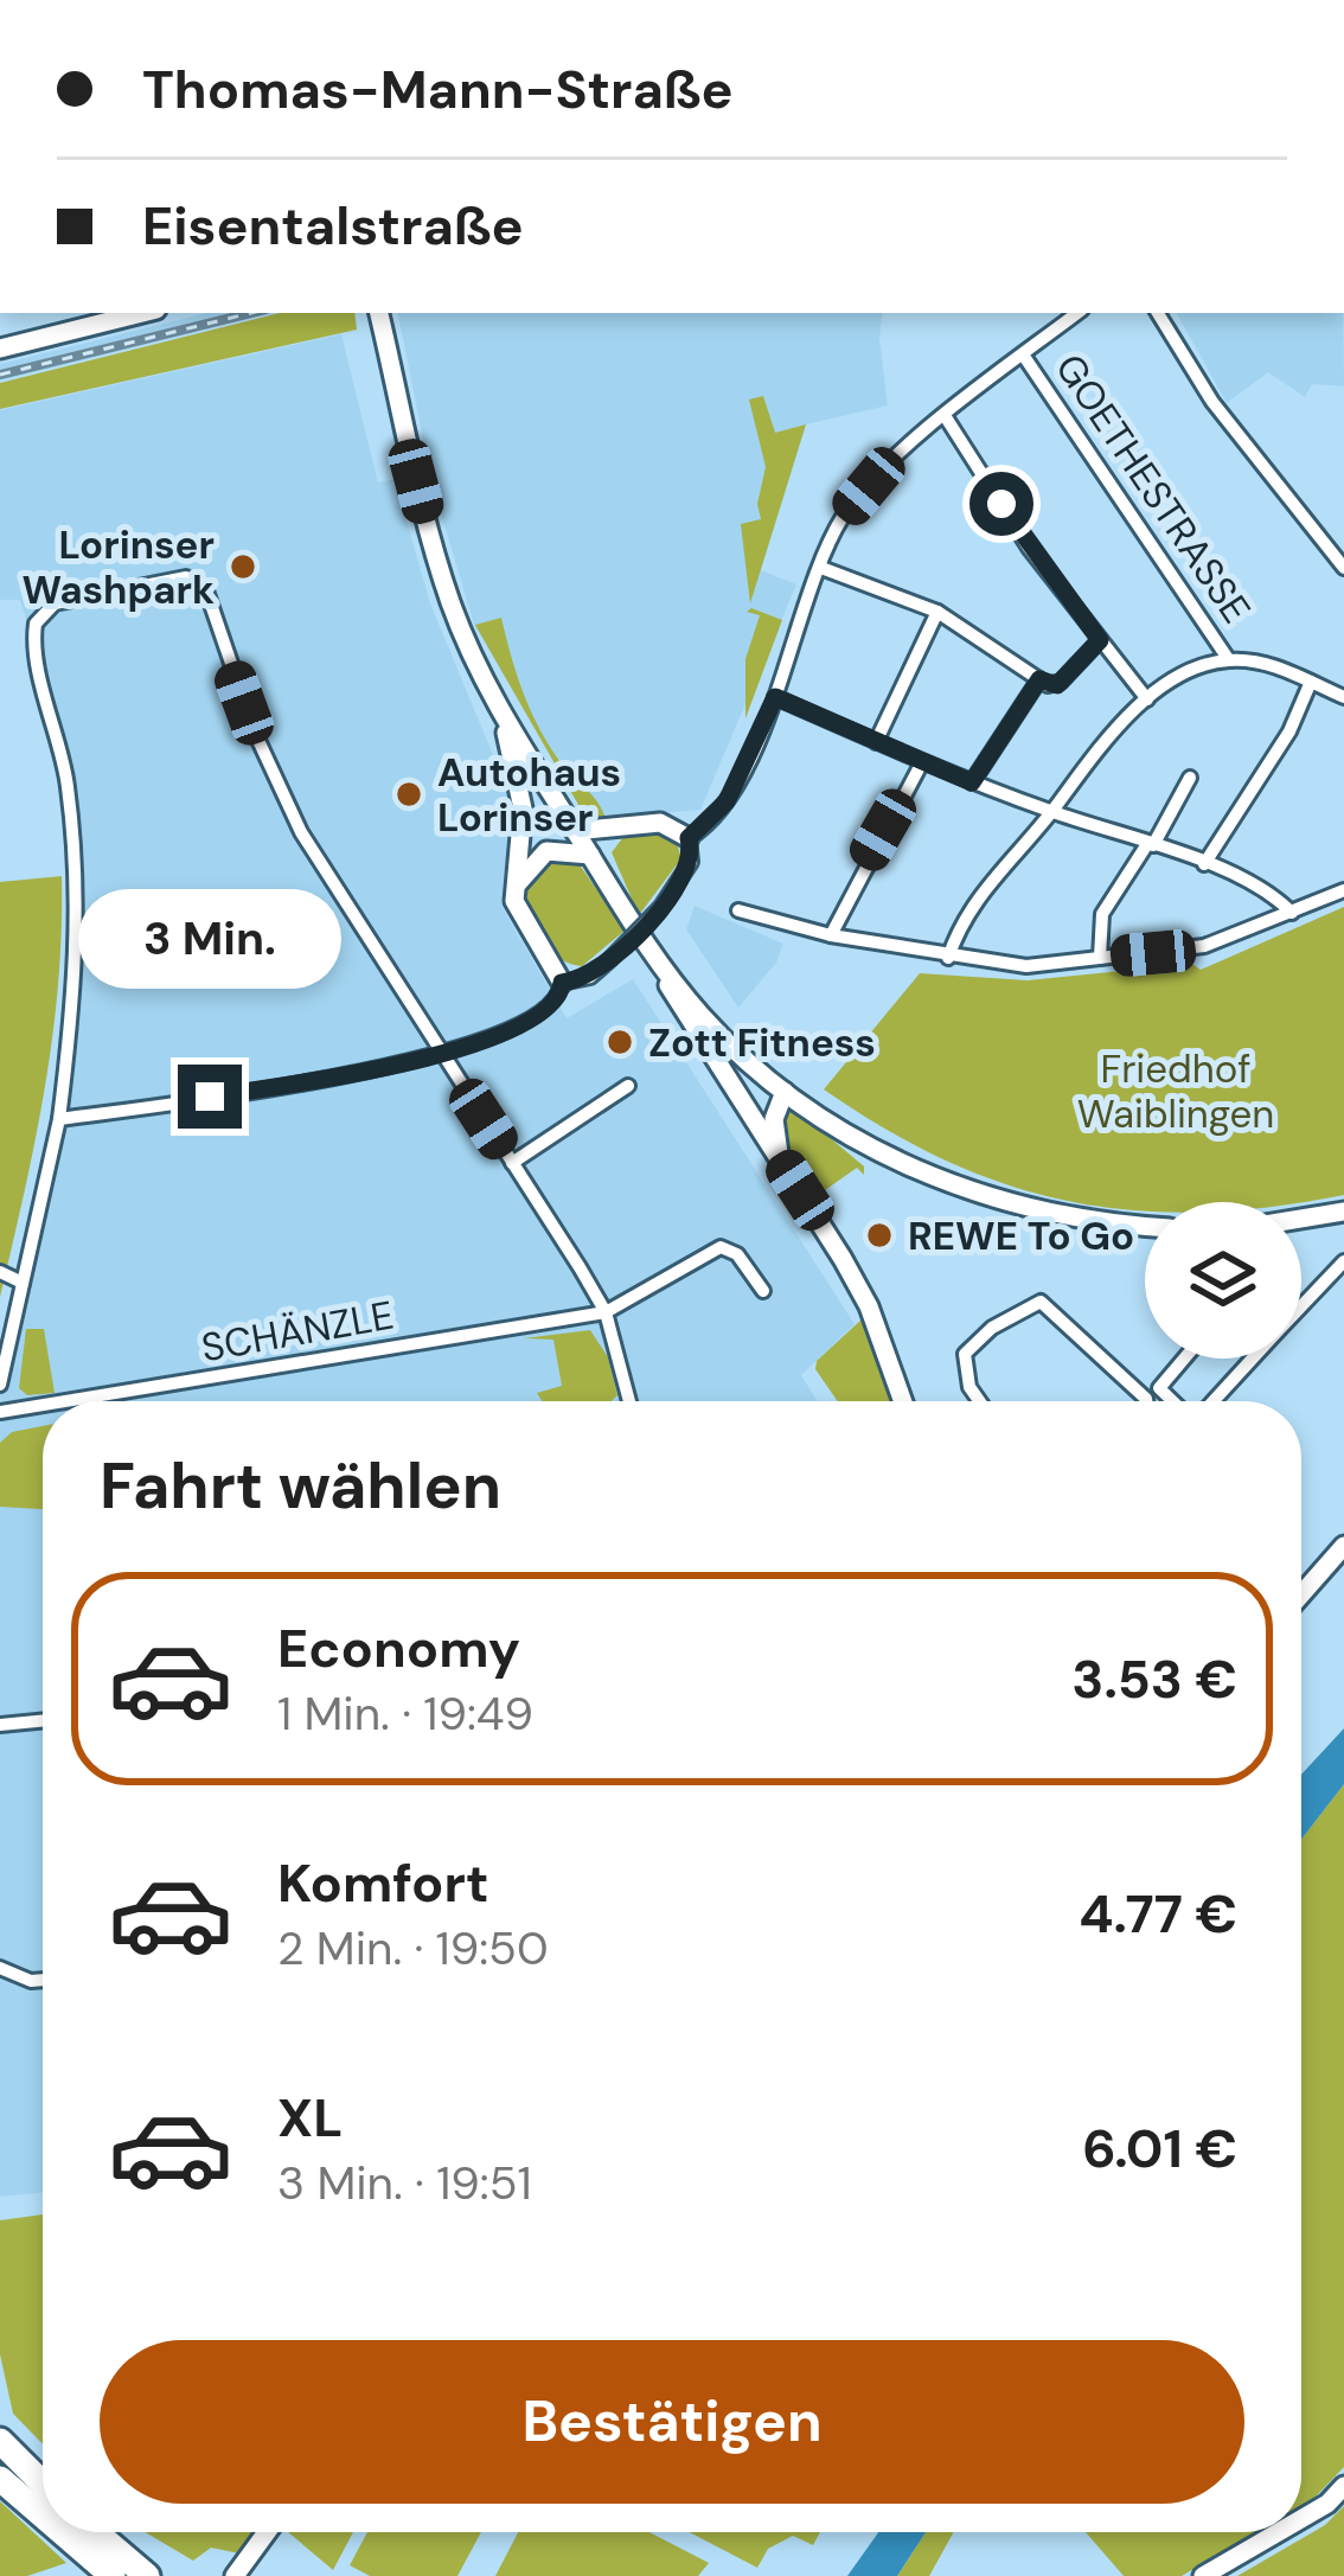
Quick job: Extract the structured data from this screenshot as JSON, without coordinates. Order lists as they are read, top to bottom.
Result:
{
  "streets": {
    "street": ["GOETHESTRASSE", "SCHÄNZLE"]
  },
  "parks": ["Friedhof Waiblingen"],
  "places": [
    "Lorinser Washpark",
    "Autohaus Lorinser",
    "Zott Fitness",
    "REWE To Go"
  ],
  "page": {
    "banner": ["Thomas-Mann-Straße", "Eisentalstraße"],
    "bubble": "3 Min.",
    "heading": "Fahrt wählen",
    "list": [
      {
        "name": "Economy",
        "note": "1 Min. · 19:49",
        "value": "3.53 €"
      },
      {
        "name": "Komfort",
        "note": "2 Min. · 19:50",
        "value": "4.77 €"
      },
      {
        "name": "XL",
        "note": "3 Min. · 19:51",
        "value": "6.01 €"
      }
    ],
    "buttons": "Bestätigen"
  }
}
